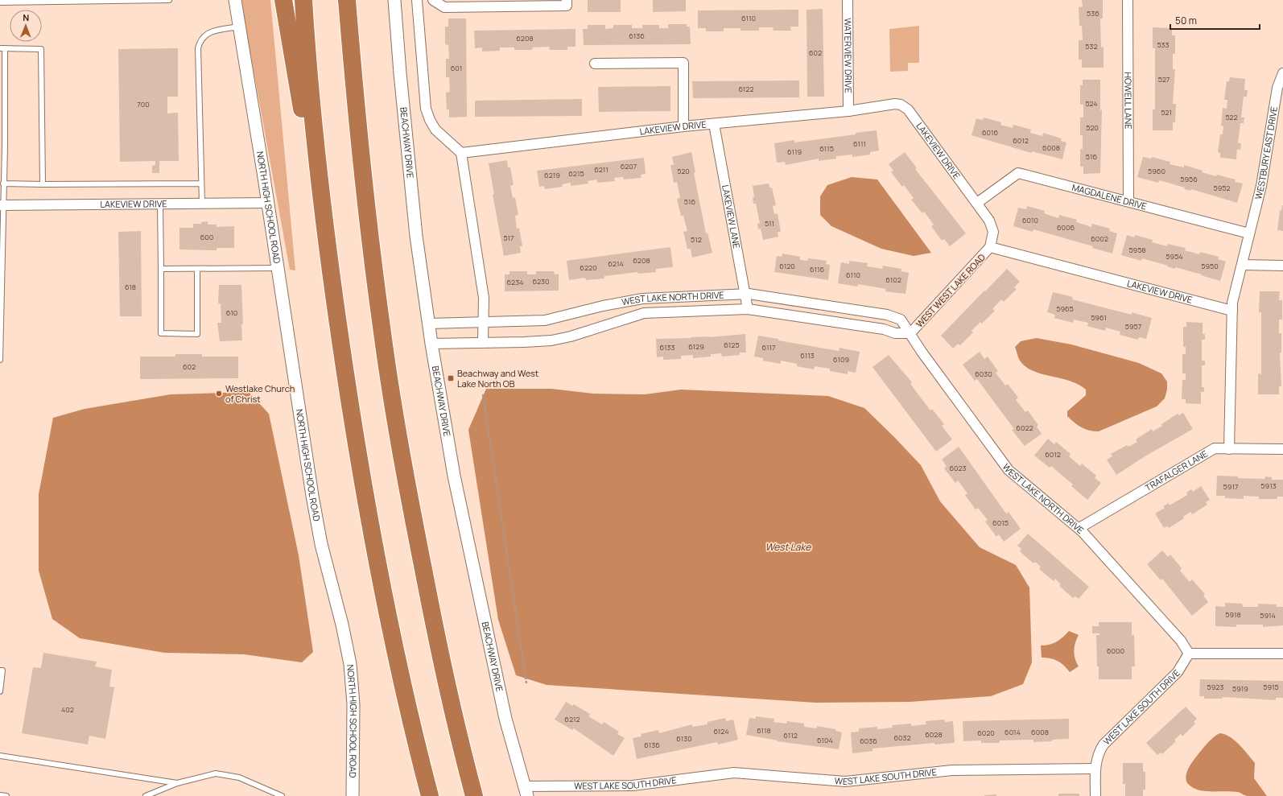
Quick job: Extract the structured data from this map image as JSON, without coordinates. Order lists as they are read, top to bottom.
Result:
{
  "streets": {
    "street": [
      "WATERVIEW DRIVE",
      "HOWELL LANE",
      "LAKEVIEW DRIVE",
      "BEACHWAY DRIVE",
      "WESTBURY EAST DRIVE",
      "MAGDALENE DRIVE",
      "NORTH HIGH SCHOOL ROAD",
      "LAKEVIEW LANE",
      "WEST WEST LAKE ROAD",
      "WEST LAKE NORTH DRIVE",
      "TRAFALGER LANE",
      "WEST LAKE SOUTH DRIVE"
    ]
  },
  "crossings": [
    ["WATERVIEW DRIVE", "LAKEVIEW DRIVE"],
    ["HOWELL LANE", "MAGDALENE DRIVE"],
    ["LAKEVIEW DRIVE", "MAGDALENE DRIVE"],
    ["LAKEVIEW DRIVE", "NORTH HIGH SCHOOL ROAD"],
    ["LAKEVIEW DRIVE", "LAKEVIEW LANE"],
    ["LAKEVIEW DRIVE", "WEST WEST LAKE ROAD"],
    ["BEACHWAY DRIVE", "WEST LAKE NORTH DRIVE"],
    ["BEACHWAY DRIVE", "WEST LAKE SOUTH DRIVE"],
    ["WESTBURY EAST DRIVE", "MAGDALENE DRIVE"],
    ["LAKEVIEW LANE", "WEST LAKE NORTH DRIVE"],
    ["WEST WEST LAKE ROAD", "WEST LAKE NORTH DRIVE"],
    ["WEST LAKE NORTH DRIVE", "TRAFALGER LANE"],
    ["WEST LAKE NORTH DRIVE", "WEST LAKE SOUTH DRIVE"]
  ],
  "water": ["West Lake"],
  "places": {
    "transit": ["Beachway and West Lake North OB"],
    "other": ["Westlake Church of Christ"]
  },
  "house_numbers": [
    "536",
    "6110",
    "6136",
    "6208",
    "533",
    "532",
    "602",
    "601",
    "527",
    "6122",
    "524",
    "700",
    "521",
    "522",
    "520",
    "6016",
    "6012",
    "6111",
    "6008",
    "6115",
    "6119",
    "516",
    "6207",
    "6211",
    "520",
    "5960",
    "6215",
    "6219",
    "5956",
    "5952",
    "516",
    "6010",
    "511",
    "6006",
    "600",
    "517",
    "6002",
    "512",
    "5958",
    "5954",
    "6208",
    "6214",
    "6120",
    "5950",
    "6220",
    "6116",
    "6110",
    "6102",
    "6230",
    "6234",
    "618",
    "5965",
    "610",
    "5961",
    "5957",
    "6125",
    "6129",
    "6133",
    "6117",
    "6113",
    "6109",
    "602",
    "6030",
    "6022",
    "6012",
    "6023",
    "5913",
    "5917",
    "6015",
    "5918",
    "5914",
    "6000",
    "5923",
    "5915",
    "5919",
    "402",
    "6212",
    "6118",
    "6124",
    "6014",
    "6008",
    "6020",
    "6028",
    "6112",
    "6032",
    "6130",
    "6104",
    "6036",
    "6136"
  ],
  "scale_bar": "50 m",
  "north": "top"
}
